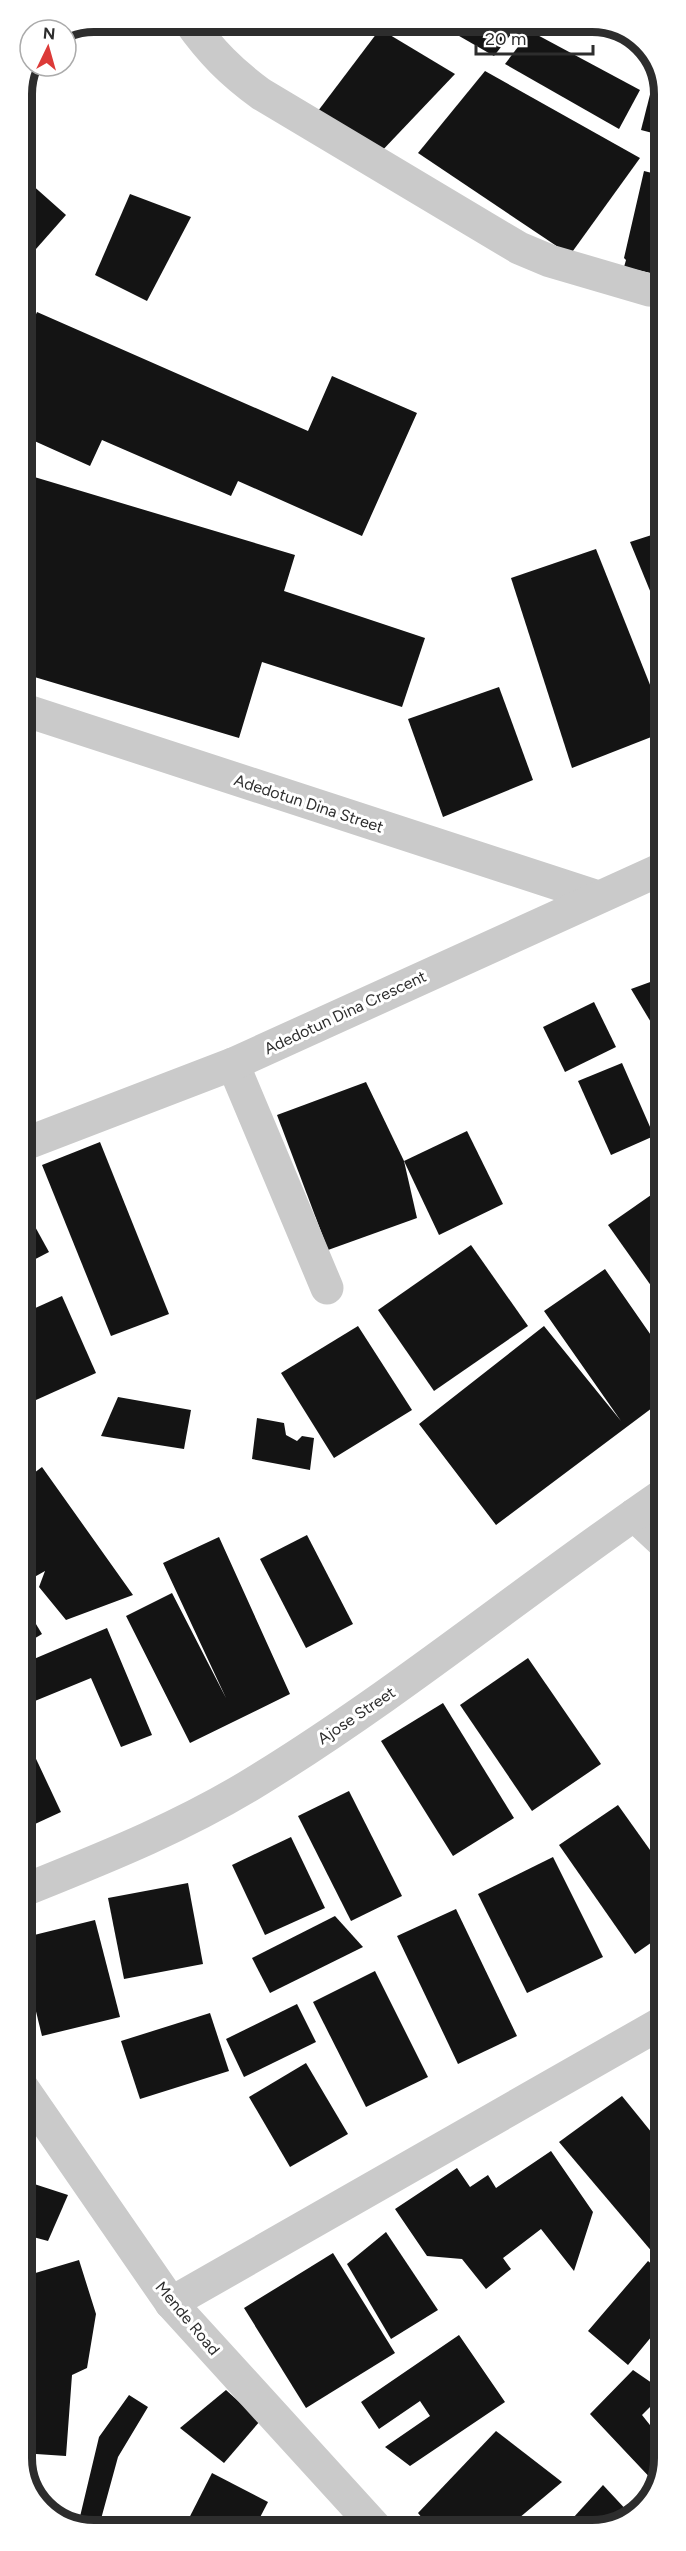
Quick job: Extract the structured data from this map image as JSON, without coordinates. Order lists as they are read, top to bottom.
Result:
{
  "streets": {
    "street": [
      "Adedotun Dina Street",
      "Adedotun Dina Crescent",
      "Ajose Street",
      "Mende Road"
    ]
  },
  "crossings": [
    ["Adedotun Dina Street", "Adedotun Dina Crescent"]
  ],
  "scale_bar": "20 m",
  "north": "top"
}
